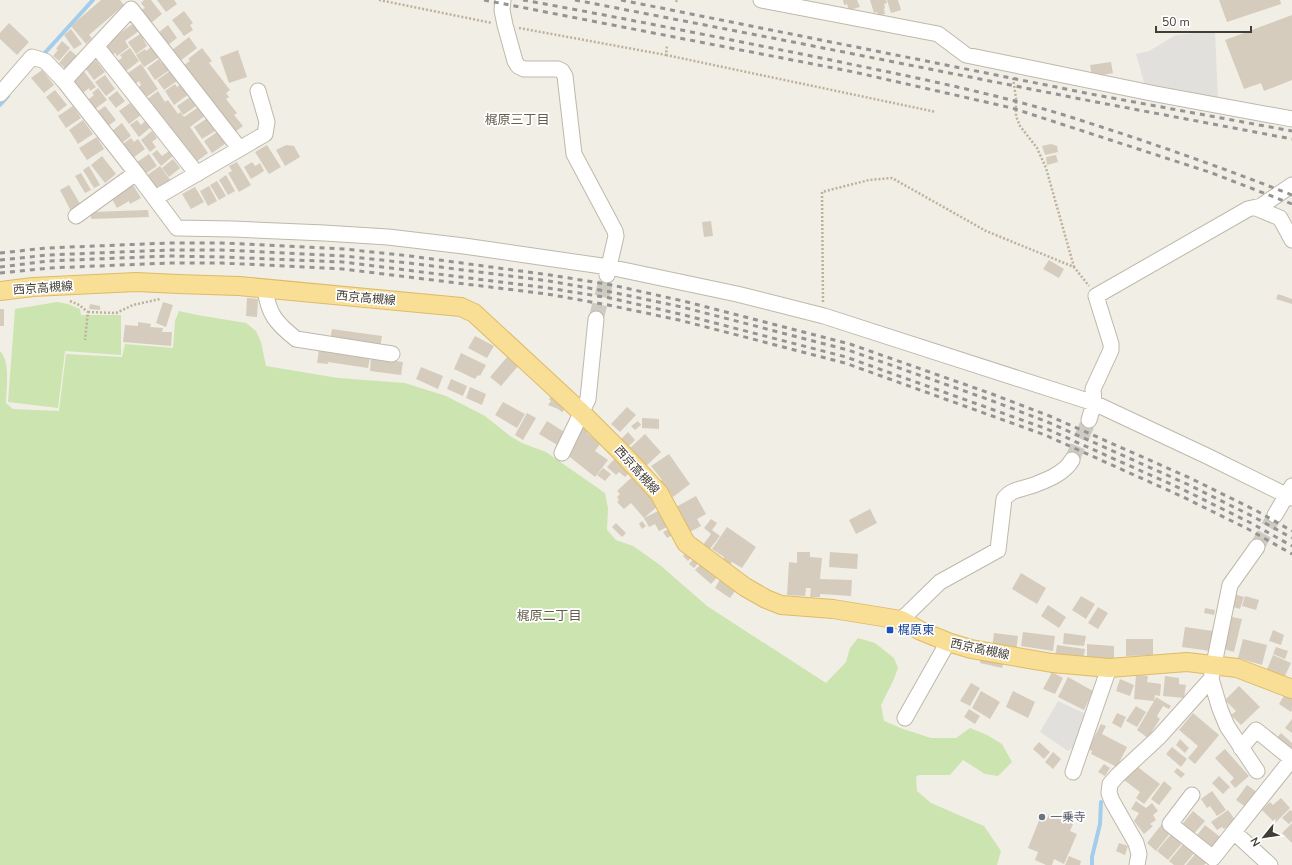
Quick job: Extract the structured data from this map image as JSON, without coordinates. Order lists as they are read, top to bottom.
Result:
{
  "streets": {
    "main road": ["西京高槻線"]
  },
  "districts": ["梶原三丁目", "梶原二丁目"],
  "places": {
    "transit": ["梶原東"],
    "other": ["一乗寺"]
  },
  "scale_bar": "50 m",
  "north": "bottom left"
}
